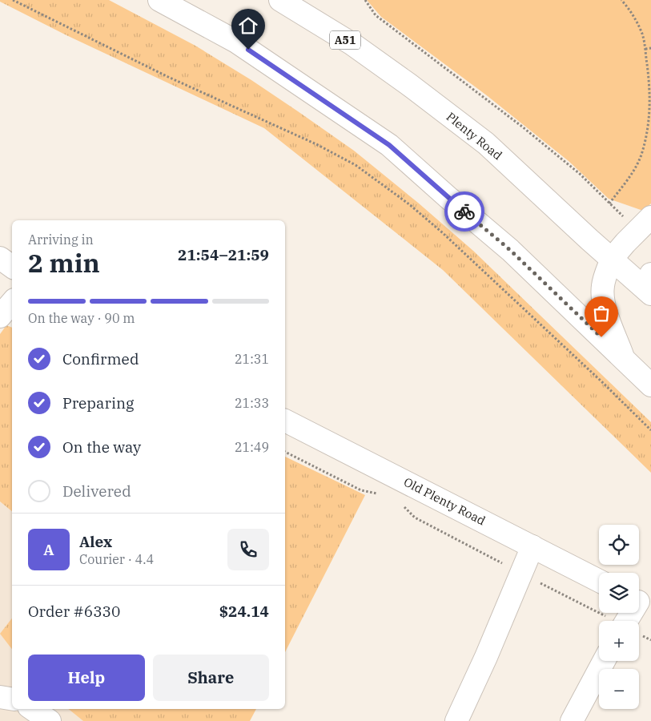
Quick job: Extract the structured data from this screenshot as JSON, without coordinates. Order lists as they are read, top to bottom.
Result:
{
  "streets": {
    "main road": ["A51", "Plenty Road", "Old Plenty Road"]
  },
  "page": {
    "heading": ["2 min", "Arriving in", "21:54–21:59"],
    "panel": [
      "Alex",
      "Courier · 4.4",
      "Order #6330",
      "$24.14"
    ],
    "bar": "On the way · 90 m",
    "list": [
      ["Confirmed", "21:31"],
      ["Preparing", "21:33"],
      ["On the way", "21:49"],
      "Delivered"
    ],
    "map_buttons": ["+", "−"],
    "round": "A",
    "buttons": ["Help", "Share"]
  }
}
